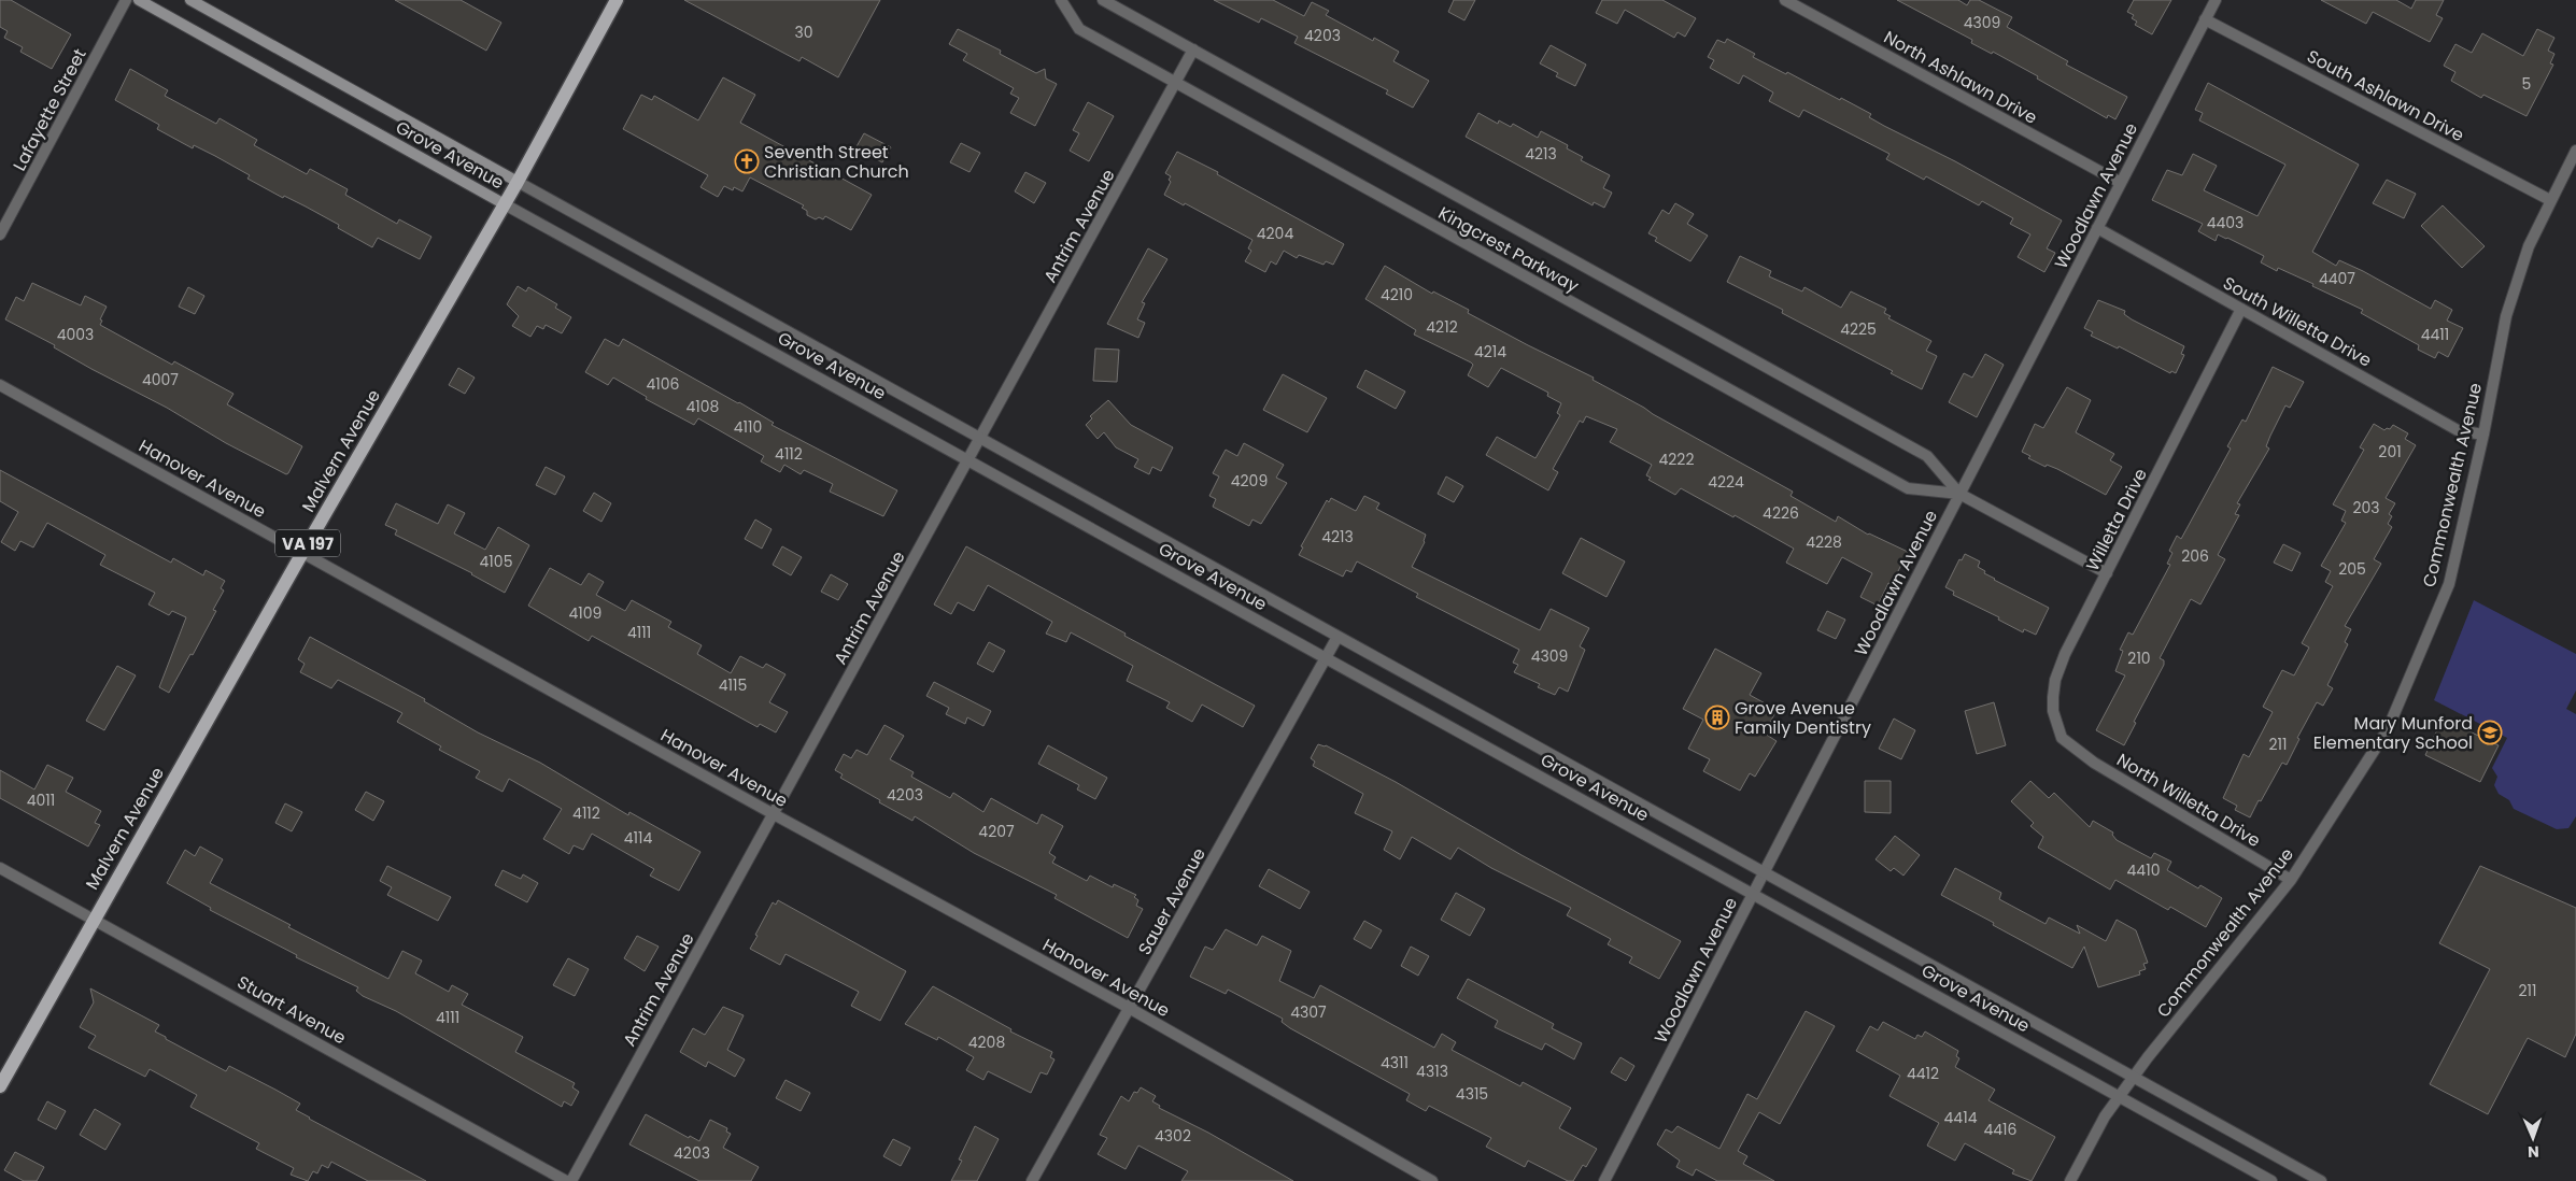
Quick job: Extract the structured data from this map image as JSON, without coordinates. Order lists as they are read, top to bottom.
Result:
{
  "streets": {
    "main road": ["Grove Avenue", "Malvern Avenue", "VA 197"],
    "street": [
      "North Ashlawn Drive",
      "South Ashlawn Drive",
      "Lafayette Street",
      "Woodlawn Avenue",
      "Antrim Avenue",
      "Kingcrest Parkway",
      "South Willetta Drive",
      "Hanover Avenue",
      "Commonwealth Avenue",
      "Willetta Drive",
      "North Willetta Drive",
      "Sauer Avenue",
      "Stuart Avenue"
    ]
  },
  "crossings": [
    ["North Ashlawn Drive", "Woodlawn Avenue"],
    ["South Ashlawn Drive", "Woodlawn Avenue"],
    ["South Ashlawn Drive", "Commonwealth Avenue"],
    ["Grove Avenue", "Woodlawn Avenue"],
    ["Grove Avenue", "Antrim Avenue"],
    ["Grove Avenue", "Malvern Avenue"],
    ["Grove Avenue", "Commonwealth Avenue"],
    ["Grove Avenue", "Sauer Avenue"],
    ["Woodlawn Avenue", "Kingcrest Parkway"],
    ["Woodlawn Avenue", "South Willetta Drive"],
    ["Antrim Avenue", "Kingcrest Parkway"],
    ["Antrim Avenue", "Hanover Avenue"],
    ["Kingcrest Parkway", "Willetta Drive"],
    ["South Willetta Drive", "Commonwealth Avenue"],
    ["South Willetta Drive", "Willetta Drive"],
    ["Malvern Avenue", "Hanover Avenue"],
    ["Malvern Avenue", "Stuart Avenue"],
    ["Hanover Avenue", "Sauer Avenue"],
    ["Commonwealth Avenue", "North Willetta Drive"],
    ["Willetta Drive", "North Willetta Drive"]
  ],
  "places": {
    "church": ["Seventh Street Christian Church"],
    "building": ["Grove Avenue Family Dentistry"],
    "school or university": ["Mary Munford Elementary School"]
  },
  "house_numbers": [
    "4309",
    "30",
    "4203",
    "5",
    "4213",
    "4403",
    "4204",
    "4407",
    "4210",
    "4212",
    "4225",
    "4003",
    "4411",
    "4214",
    "4007",
    "4106",
    "4108",
    "4110",
    "201",
    "4112",
    "4222",
    "4209",
    "4224",
    "203",
    "4226",
    "4213",
    "4228",
    "206",
    "4105",
    "205",
    "4109",
    "4111",
    "4309",
    "210",
    "4115",
    "211",
    "4203",
    "4011",
    "4112",
    "4207",
    "4114",
    "4410",
    "211",
    "4307",
    "4111",
    "4208",
    "4311",
    "4313",
    "4412",
    "4315",
    "4414",
    "4416",
    "4302",
    "4203"
  ],
  "north": "bottom"
}
